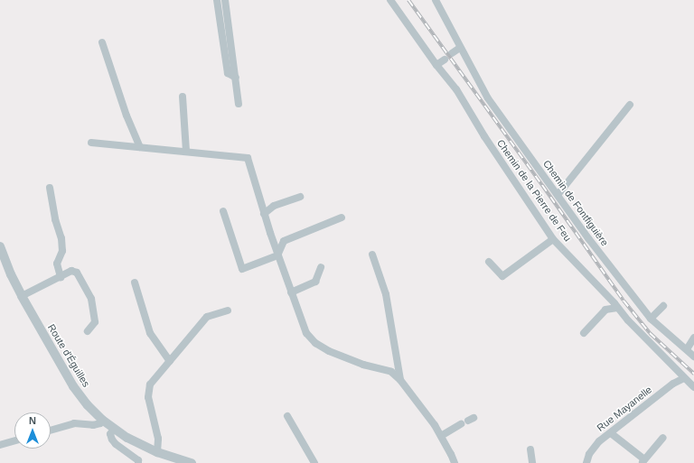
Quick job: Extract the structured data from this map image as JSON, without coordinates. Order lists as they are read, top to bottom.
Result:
{
  "streets": {
    "street": [
      "Chemin de la Pierre de Feu",
      "Chemin de Fontfiguière",
      "Route d'Éguilles",
      "Rue Mayanelle"
    ]
  },
  "crossings": [
    ["Chemin de la Pierre de Feu", "Rue Mayanelle"]
  ],
  "north": "top"
}
